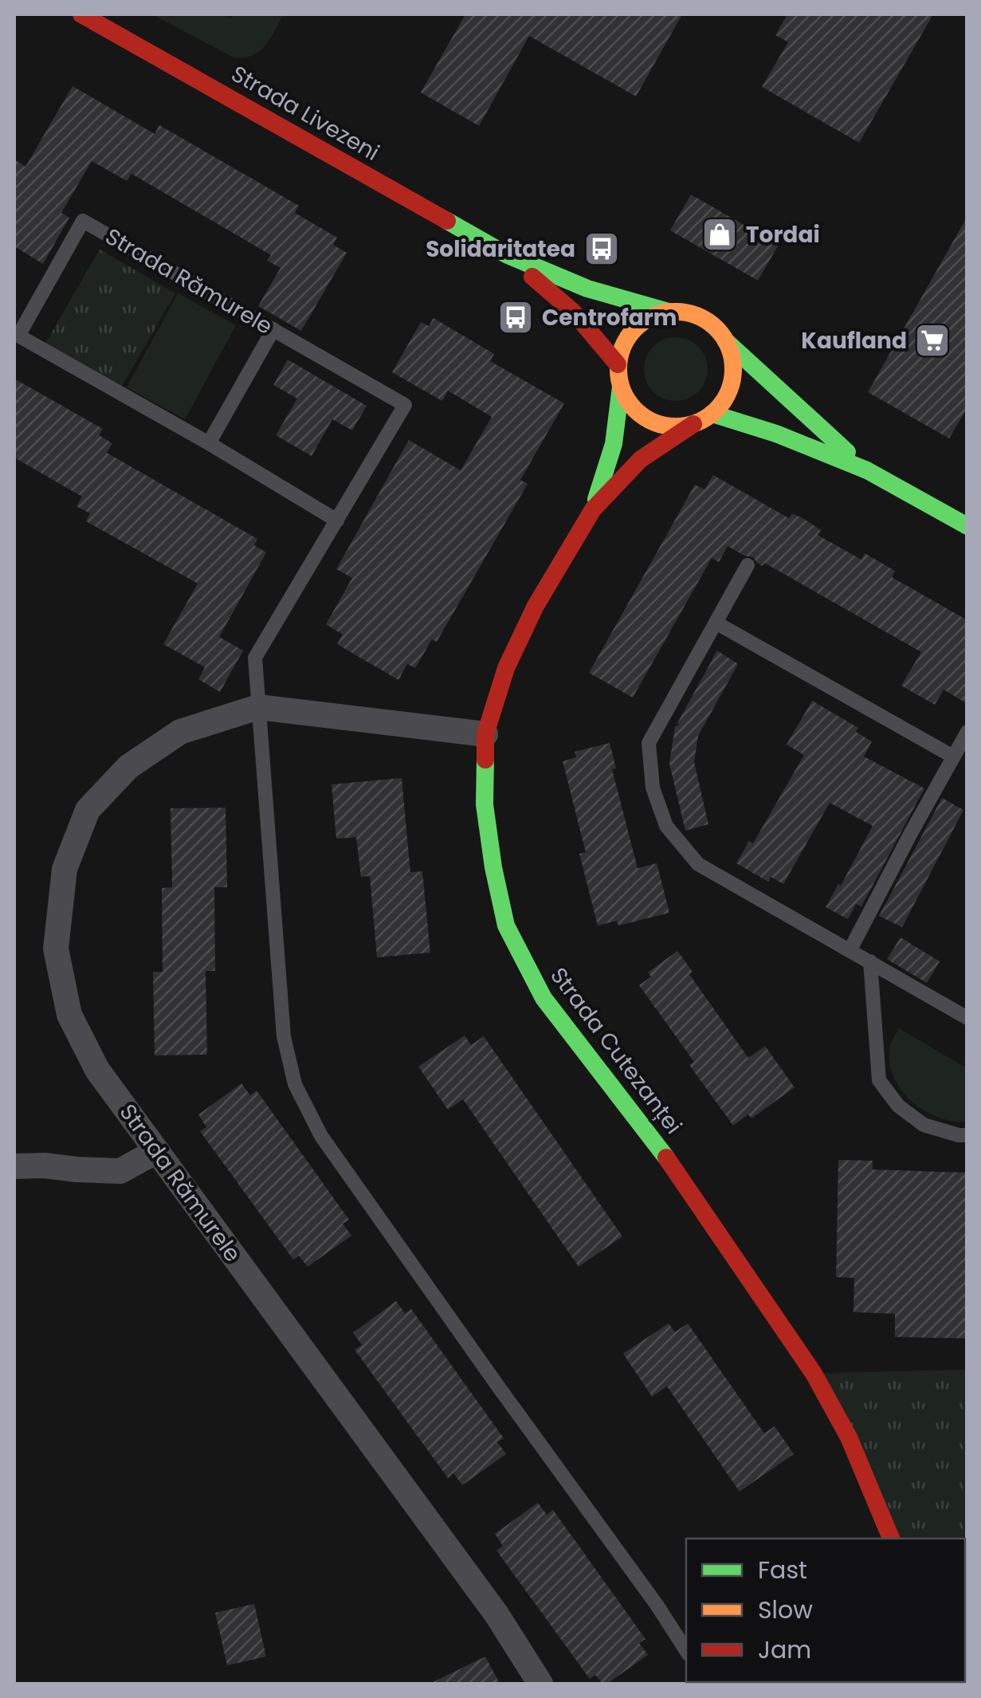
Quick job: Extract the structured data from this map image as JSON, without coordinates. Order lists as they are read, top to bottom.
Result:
{
  "streets": {
    "main road": ["Strada Livezeni", "Strada Cutezanței"],
    "street": ["Strada Rămurele"]
  },
  "crossings": [
    ["Strada Livezeni", "Strada Cutezanței"],
    ["Strada Rămurele", "Strada Cutezanței"]
  ],
  "places": {
    "shop": ["Tordai"],
    "bus stop": ["Solidaritatea", "Centrofarm"],
    "supermarket": ["Kaufland"]
  },
  "legend": ["Fast", "Slow", "Jam"]
}
